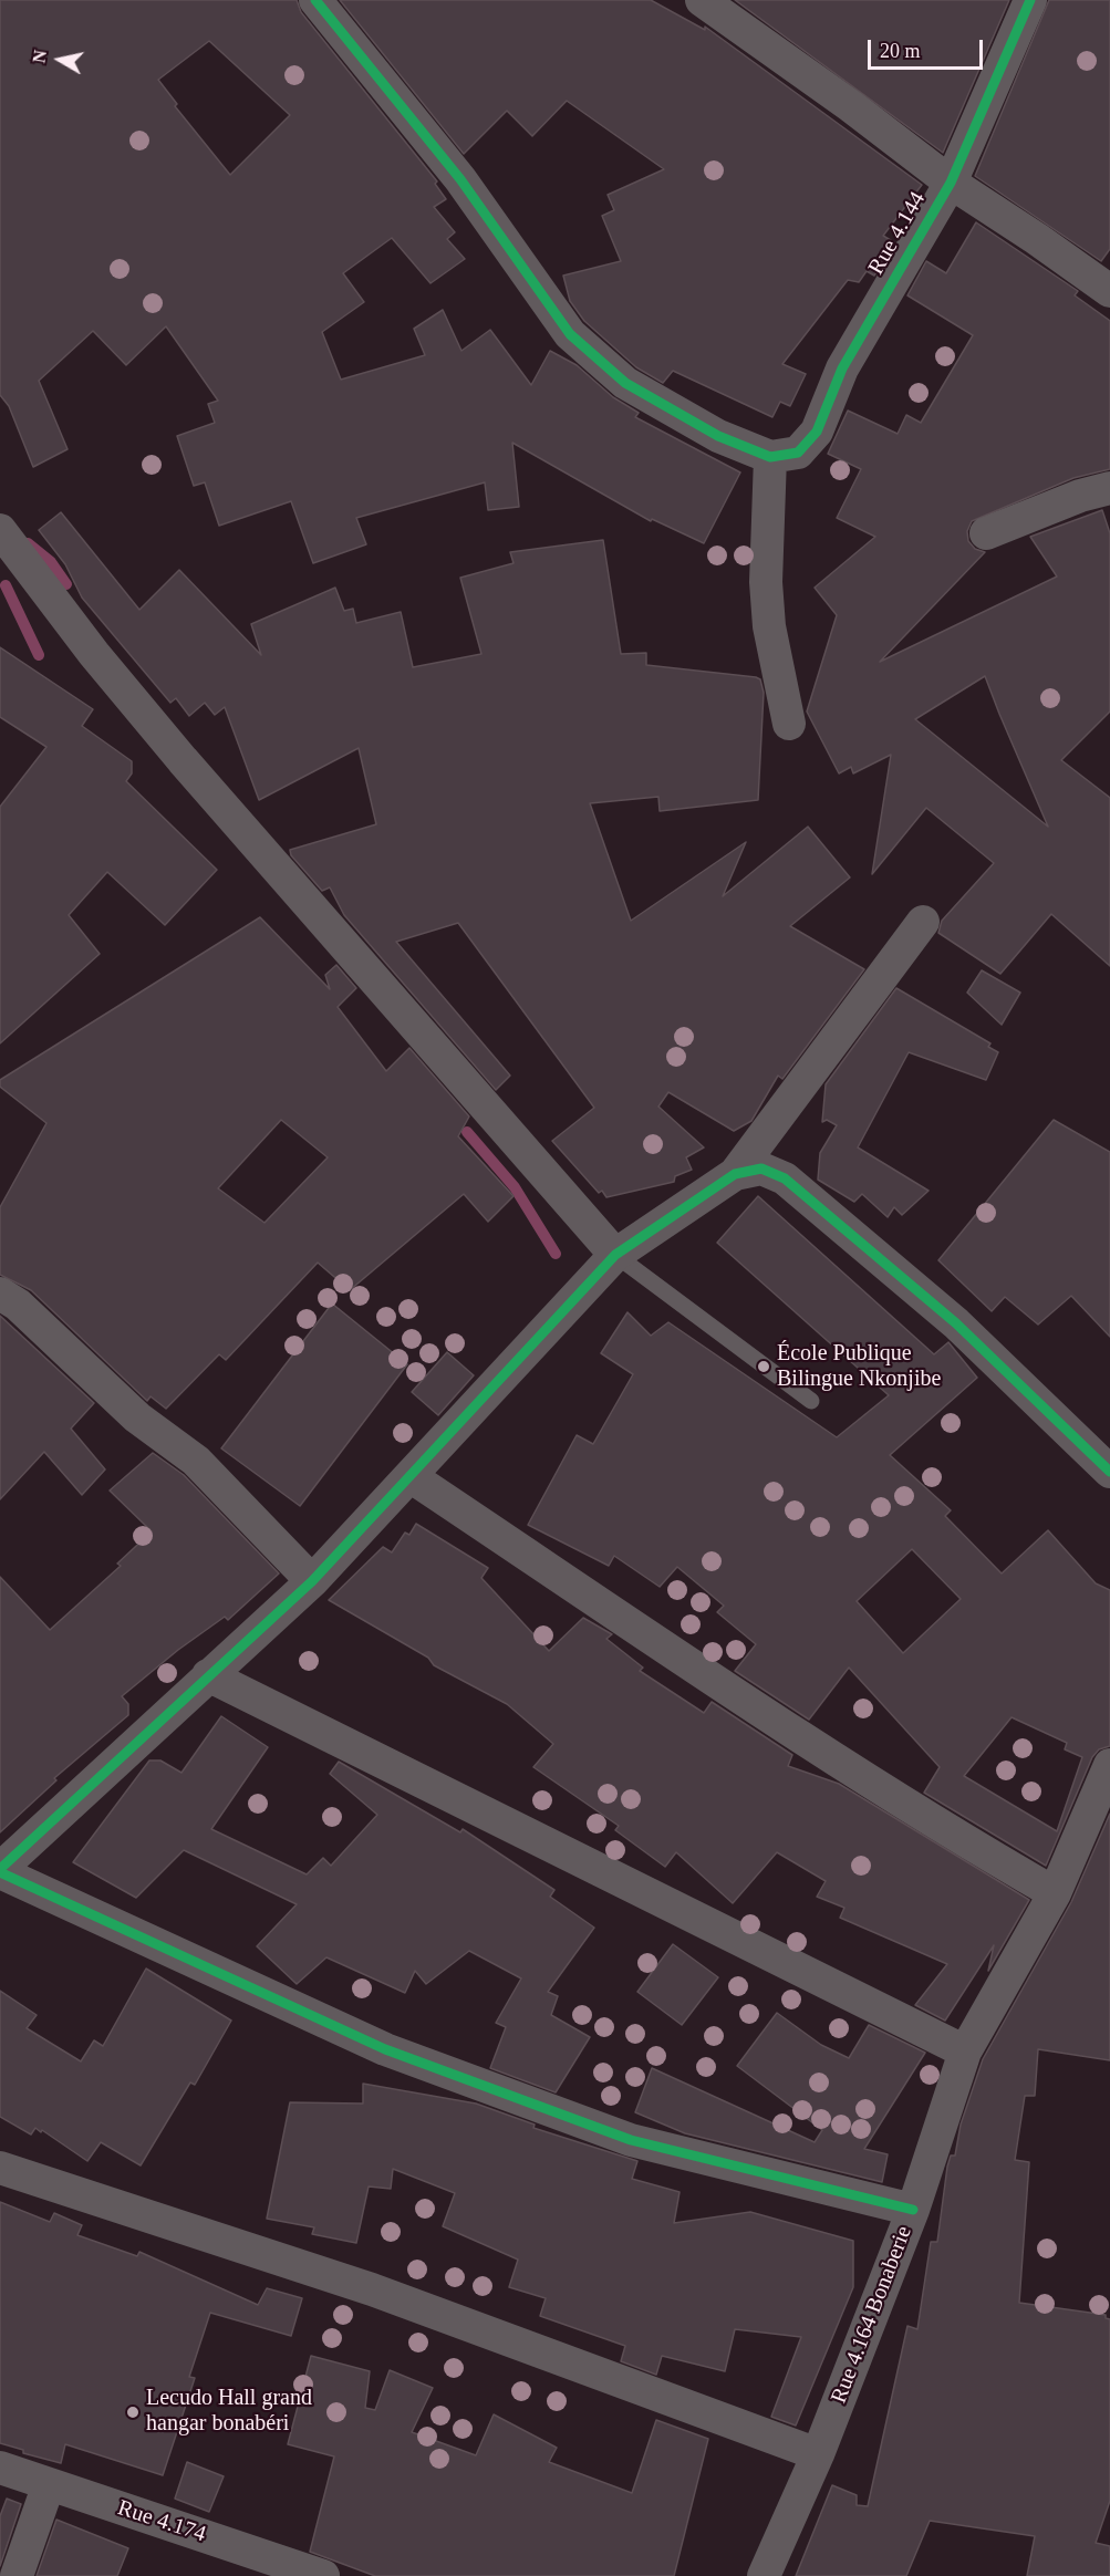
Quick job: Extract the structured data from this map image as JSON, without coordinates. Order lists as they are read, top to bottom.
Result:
{
  "streets": {
    "street": ["Rue 4.144", "Rue 4.164 Bonaberie", "Rue 4.174"]
  },
  "places": ["École Publique Bilingue Nkonjibe", "Lecudo Hall grand hangar bonabéri"],
  "scale_bar": "20 m",
  "north": "left"
}
